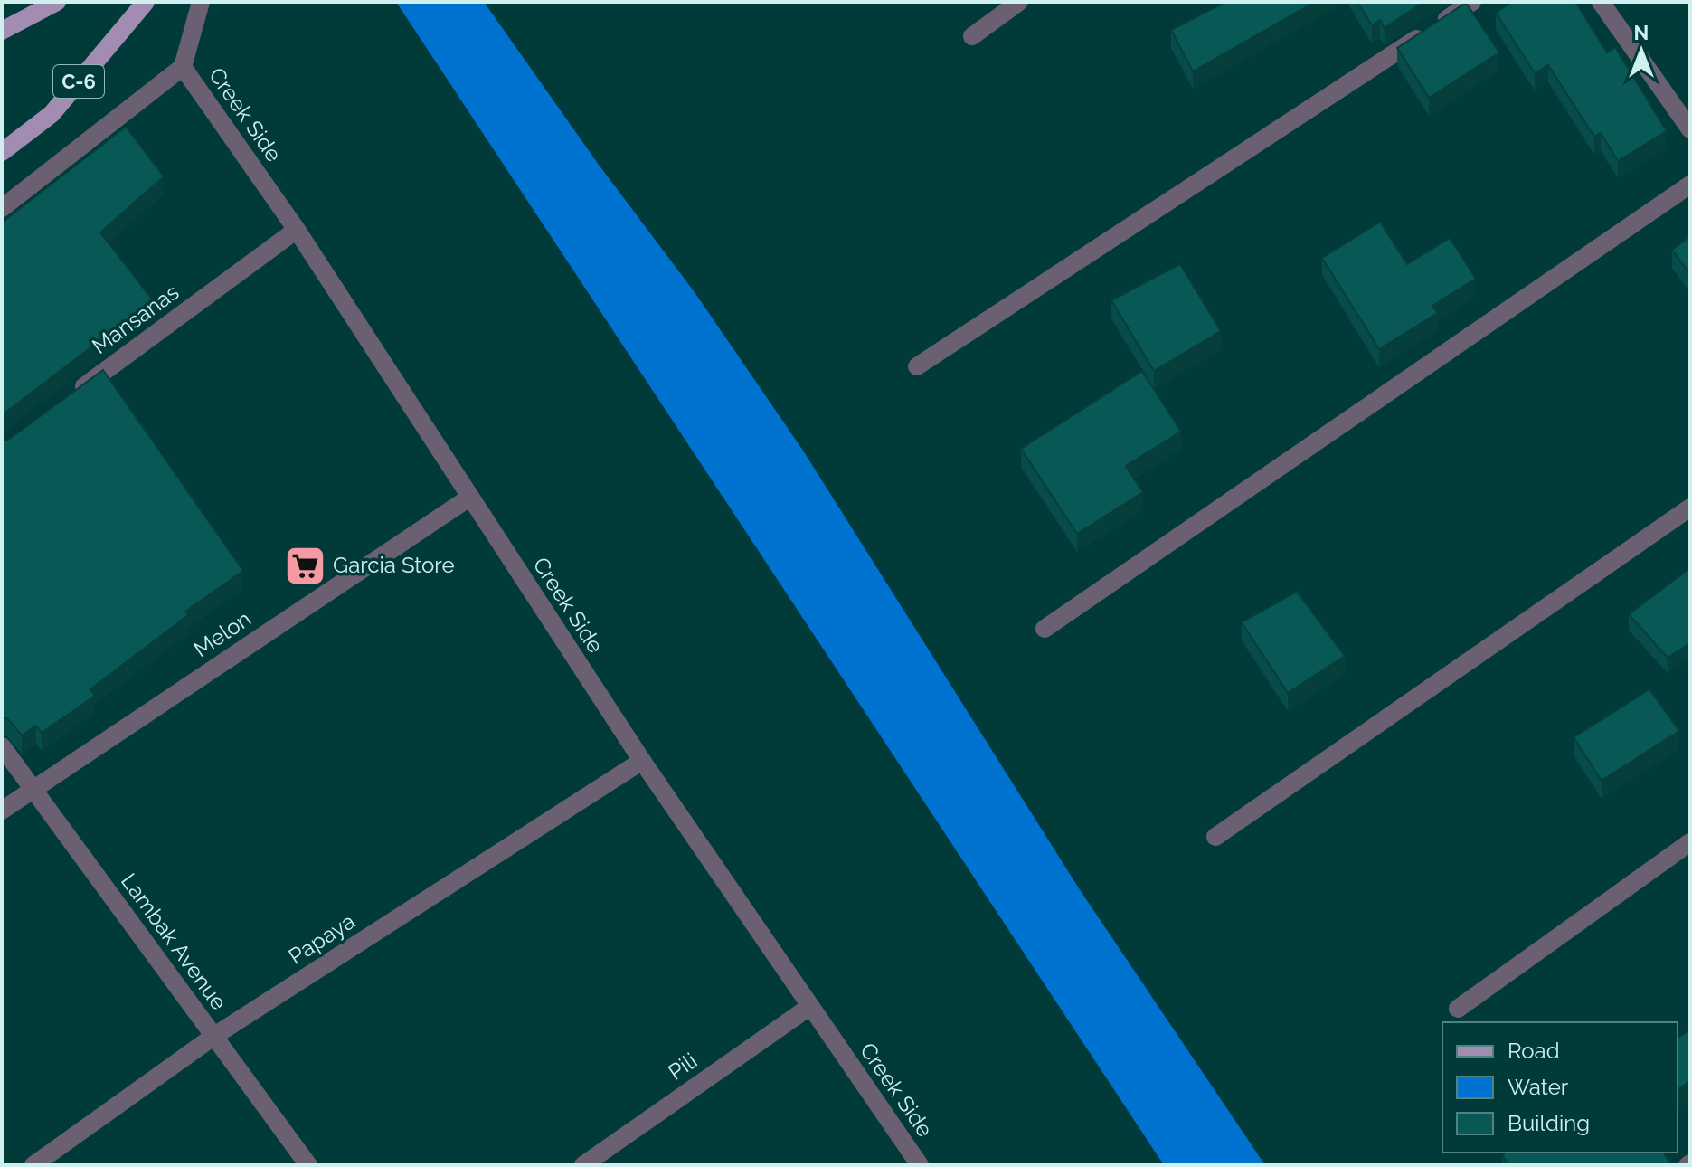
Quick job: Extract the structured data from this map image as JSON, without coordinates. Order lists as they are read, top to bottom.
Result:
{
  "streets": {
    "main road": ["C-6"],
    "street": [
      "Creek Side",
      "Mansanas",
      "Melon",
      "Papaya",
      "Lambak Avenue",
      "Pili"
    ]
  },
  "crossings": [
    ["Creek Side", "Mansanas"],
    ["Creek Side", "Melon"],
    ["Creek Side", "Papaya"],
    ["Creek Side", "Pili"],
    ["Melon", "Lambak Avenue"],
    ["Papaya", "Lambak Avenue"]
  ],
  "places": {
    "supermarket": ["Garcia Store"]
  },
  "legend": ["Road", "Water", "Building"],
  "north": "top"
}
